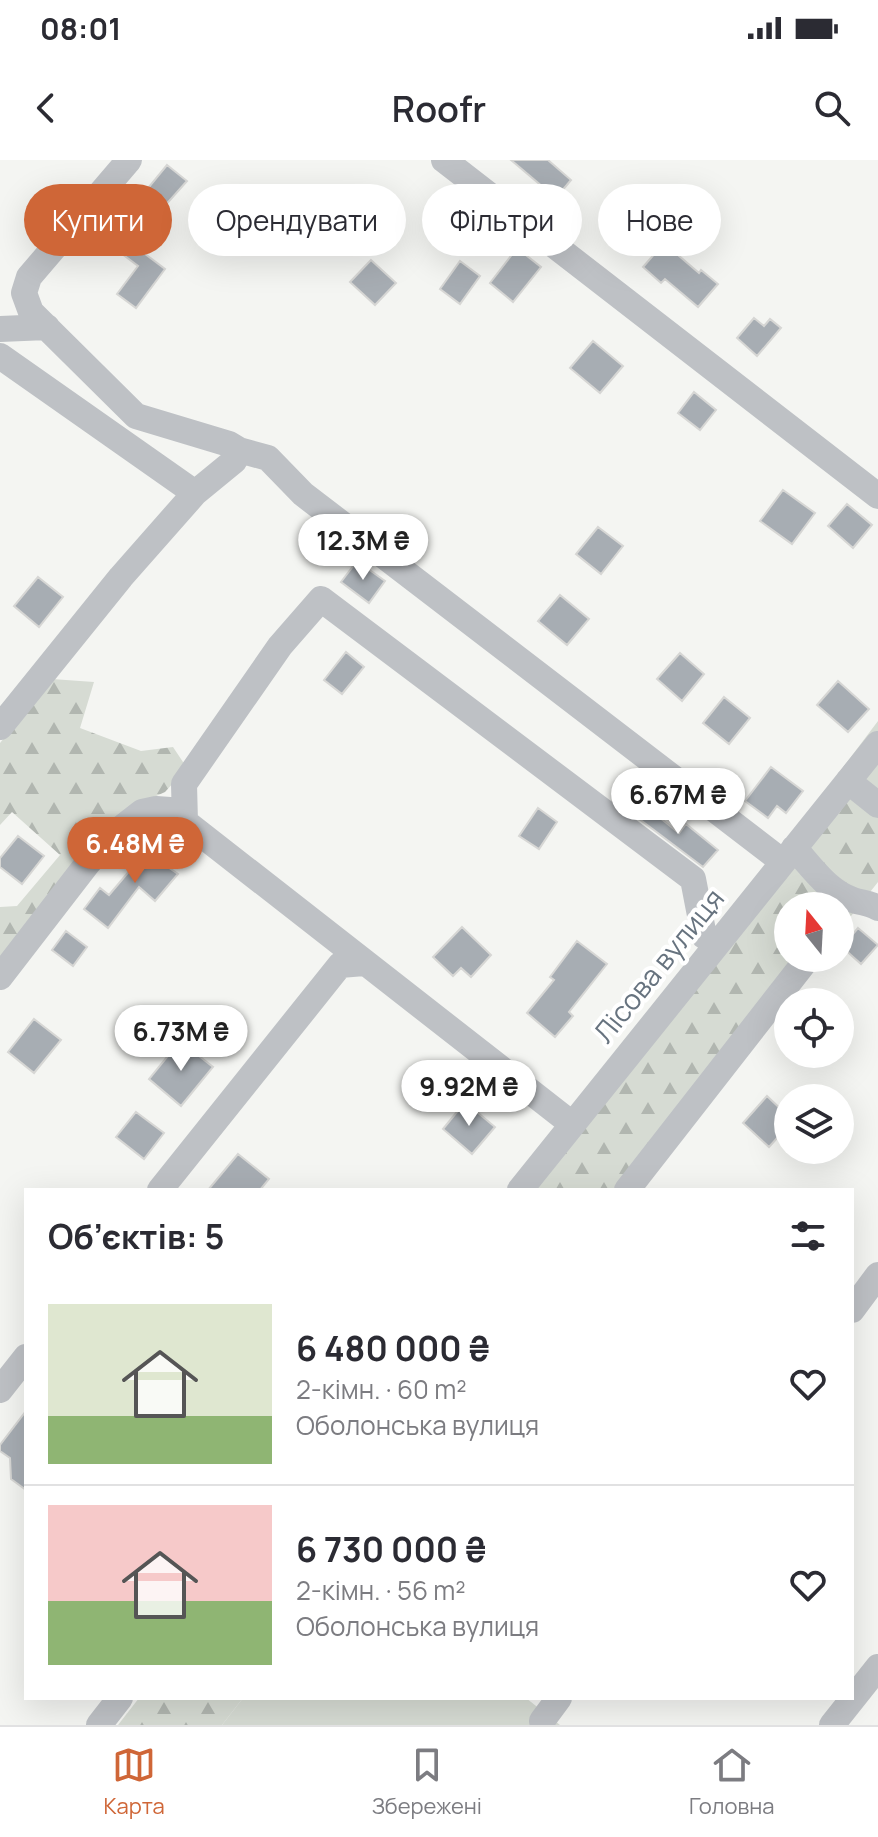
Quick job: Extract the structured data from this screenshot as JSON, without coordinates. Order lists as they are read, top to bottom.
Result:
{
  "streets": {
    "street": ["Лісова вулиця"]
  },
  "north": "top",
  "page": {
    "status": "08:01",
    "header": "Roofr",
    "chip": [
      "Купити",
      "Орендувати",
      "Фільтри",
      "Нове"
    ],
    "price": [
      "12.3M ₴",
      "6.67M ₴",
      "6.48M ₴",
      "6.73M ₴",
      "9.92M ₴"
    ],
    "heading": "Об’єктів: 5",
    "list": [
      {
        "name": "6 480 000 ₴",
        "note": "2-кімн. · 60 m² · Оболонська вулиця"
      },
      {
        "name": "6 730 000 ₴",
        "note": "2-кімн. · 56 m² · Оболонська вулиця"
      }
    ],
    "tabs": ["Карта", "Збережені", "Головна"]
  }
}
